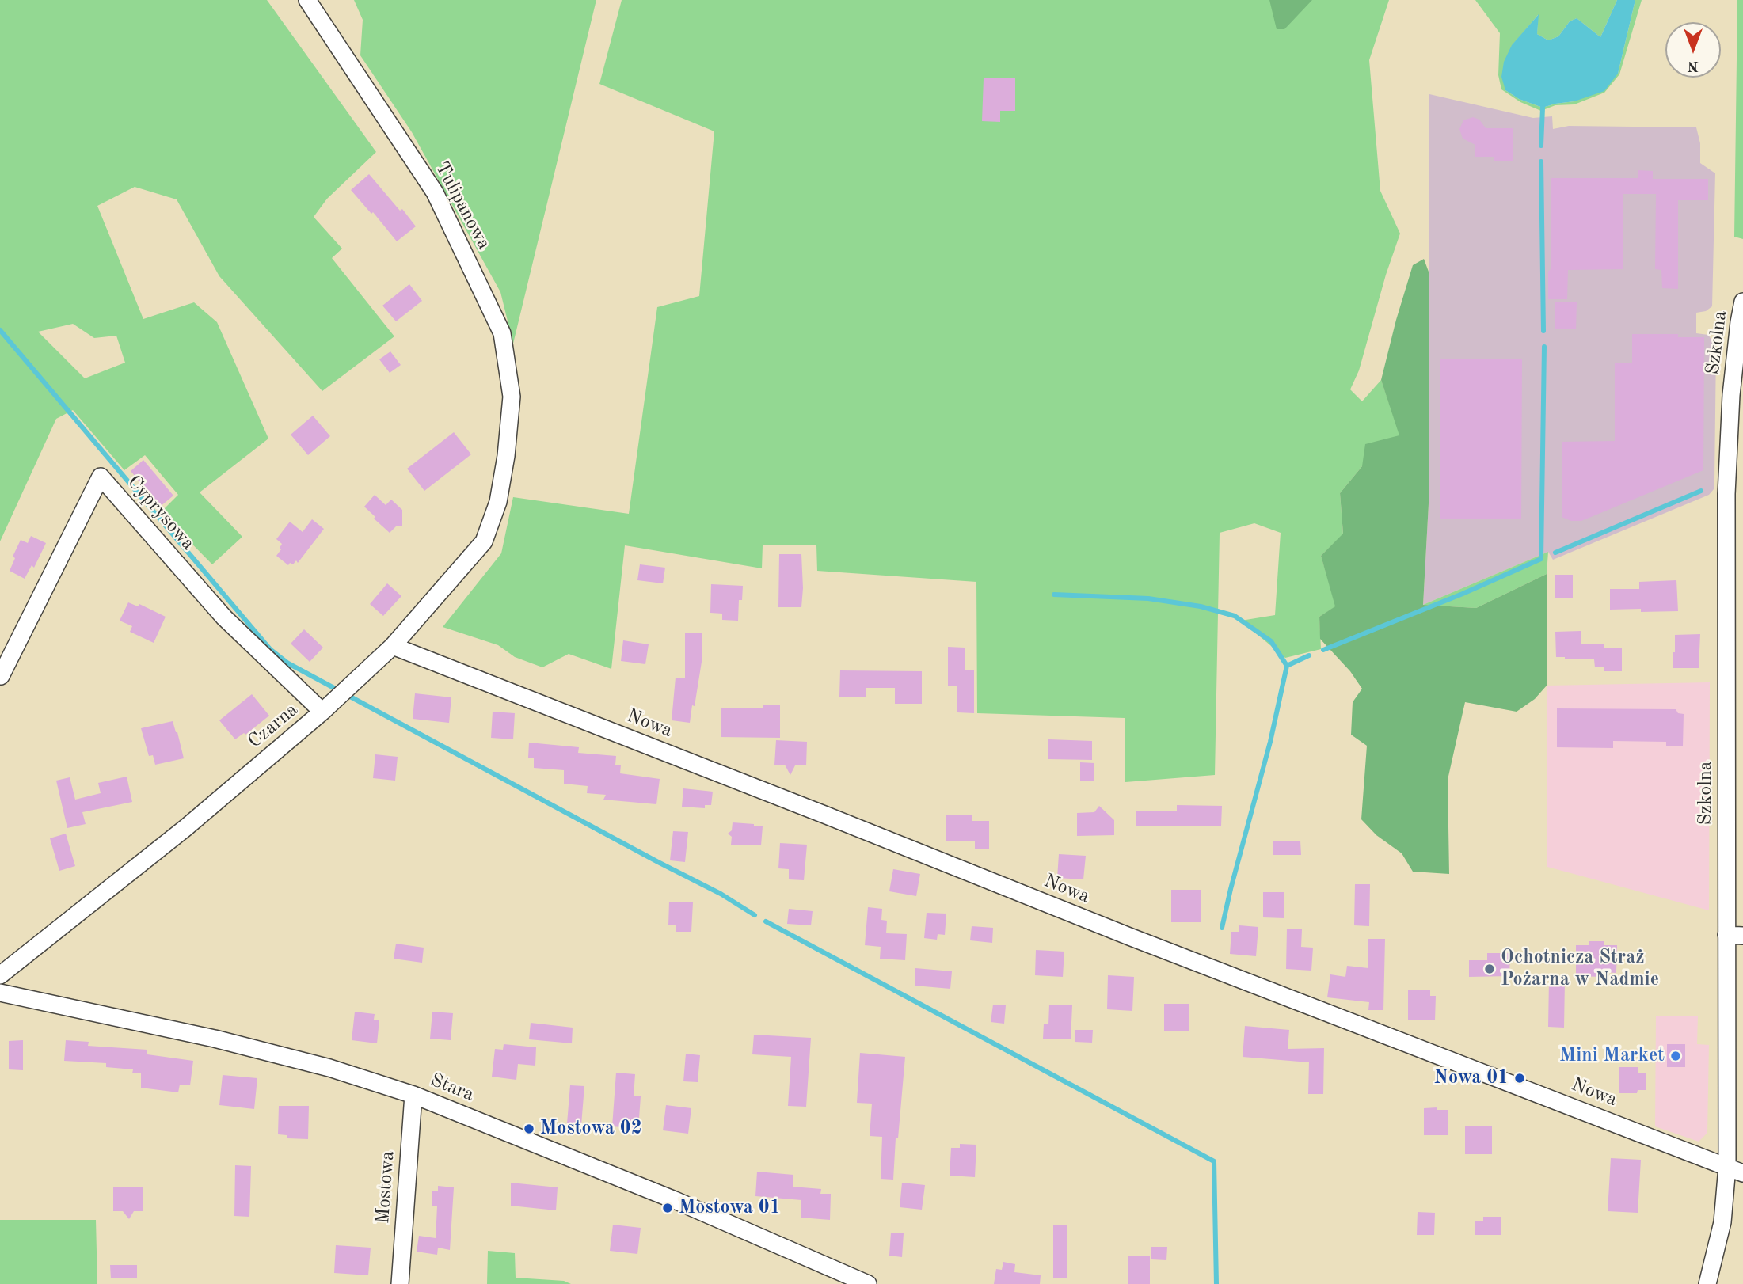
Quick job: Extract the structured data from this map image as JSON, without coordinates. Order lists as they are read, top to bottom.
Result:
{
  "streets": {
    "street": [
      "Tulipanowa",
      "Szkolna",
      "Cyprysowa",
      "Nowa",
      "Czarna",
      "Stara",
      "Mostowa"
    ]
  },
  "crossings": [
    ["Tulipanowa", "Czarna"],
    ["Szkolna", "Nowa"],
    ["Cyprysowa", "Czarna"],
    ["Nowa", "Czarna"],
    ["Stara", "Mostowa"]
  ],
  "places": [
    "Ochotnicza Straż Pożarna w Nadmie",
    "Mini Market",
    "Nowa 01",
    "Mostowa 02",
    "Mostowa 01"
  ],
  "north": "bottom"
}
